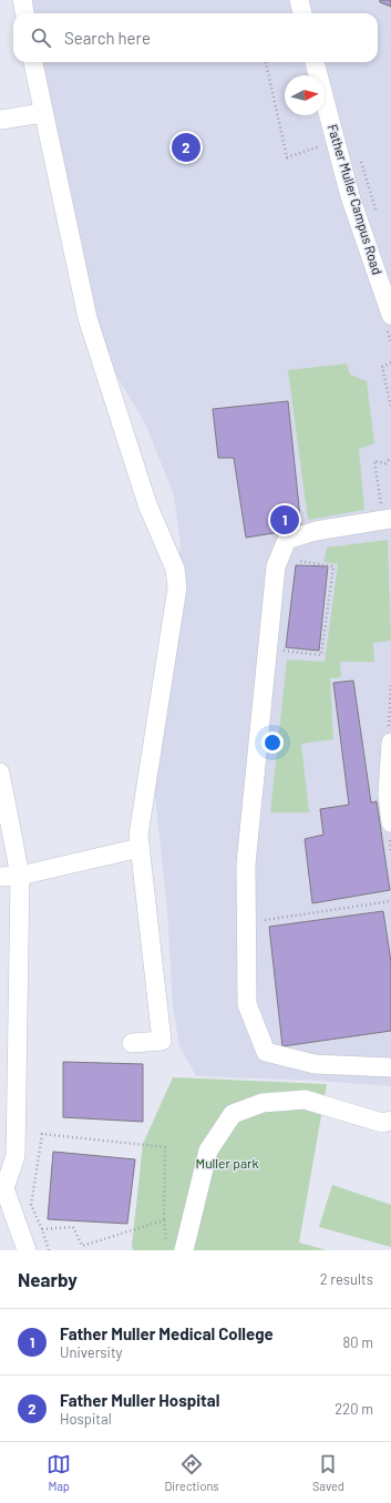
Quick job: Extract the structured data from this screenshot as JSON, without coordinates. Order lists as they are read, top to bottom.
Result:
{
  "streets": {
    "street": ["Father Muller Campus Road"]
  },
  "parks": ["Muller park"],
  "north": "right",
  "page": {
    "search": "Search here",
    "pins": ["2", "1"],
    "heading": ["Nearby", "2 results"],
    "list": [
      {
        "mark": "1",
        "name": "Father Muller Medical College",
        "note": "University",
        "value": "80 m"
      },
      {
        "mark": "2",
        "name": "Father Muller Hospital",
        "note": "Hospital",
        "value": "220 m"
      }
    ],
    "nav": ["Map", "Directions", "Saved"]
  }
}
